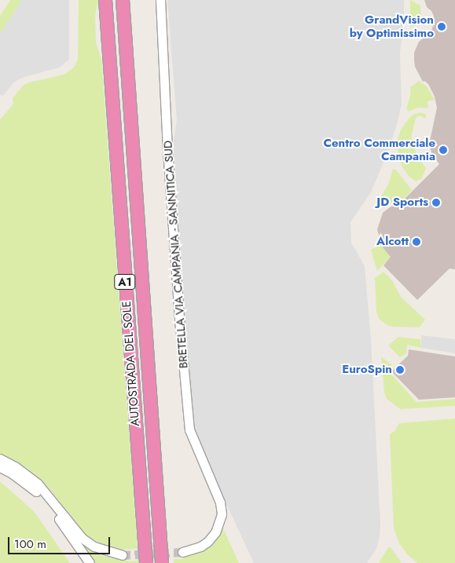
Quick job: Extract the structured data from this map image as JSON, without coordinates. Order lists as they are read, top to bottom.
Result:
{
  "streets": {
    "highway": ["A1", "AUTOSTRADA DEL SOLE"],
    "street": ["BRETELLA VIA CAMPANIA - SANNITICA SUD"]
  },
  "places": [
    "GrandVision by Optimissimo",
    "Centro Commerciale Campania",
    "JD Sports",
    "Alcott",
    "EuroSpin"
  ],
  "scale_bar": "100 m"
}
